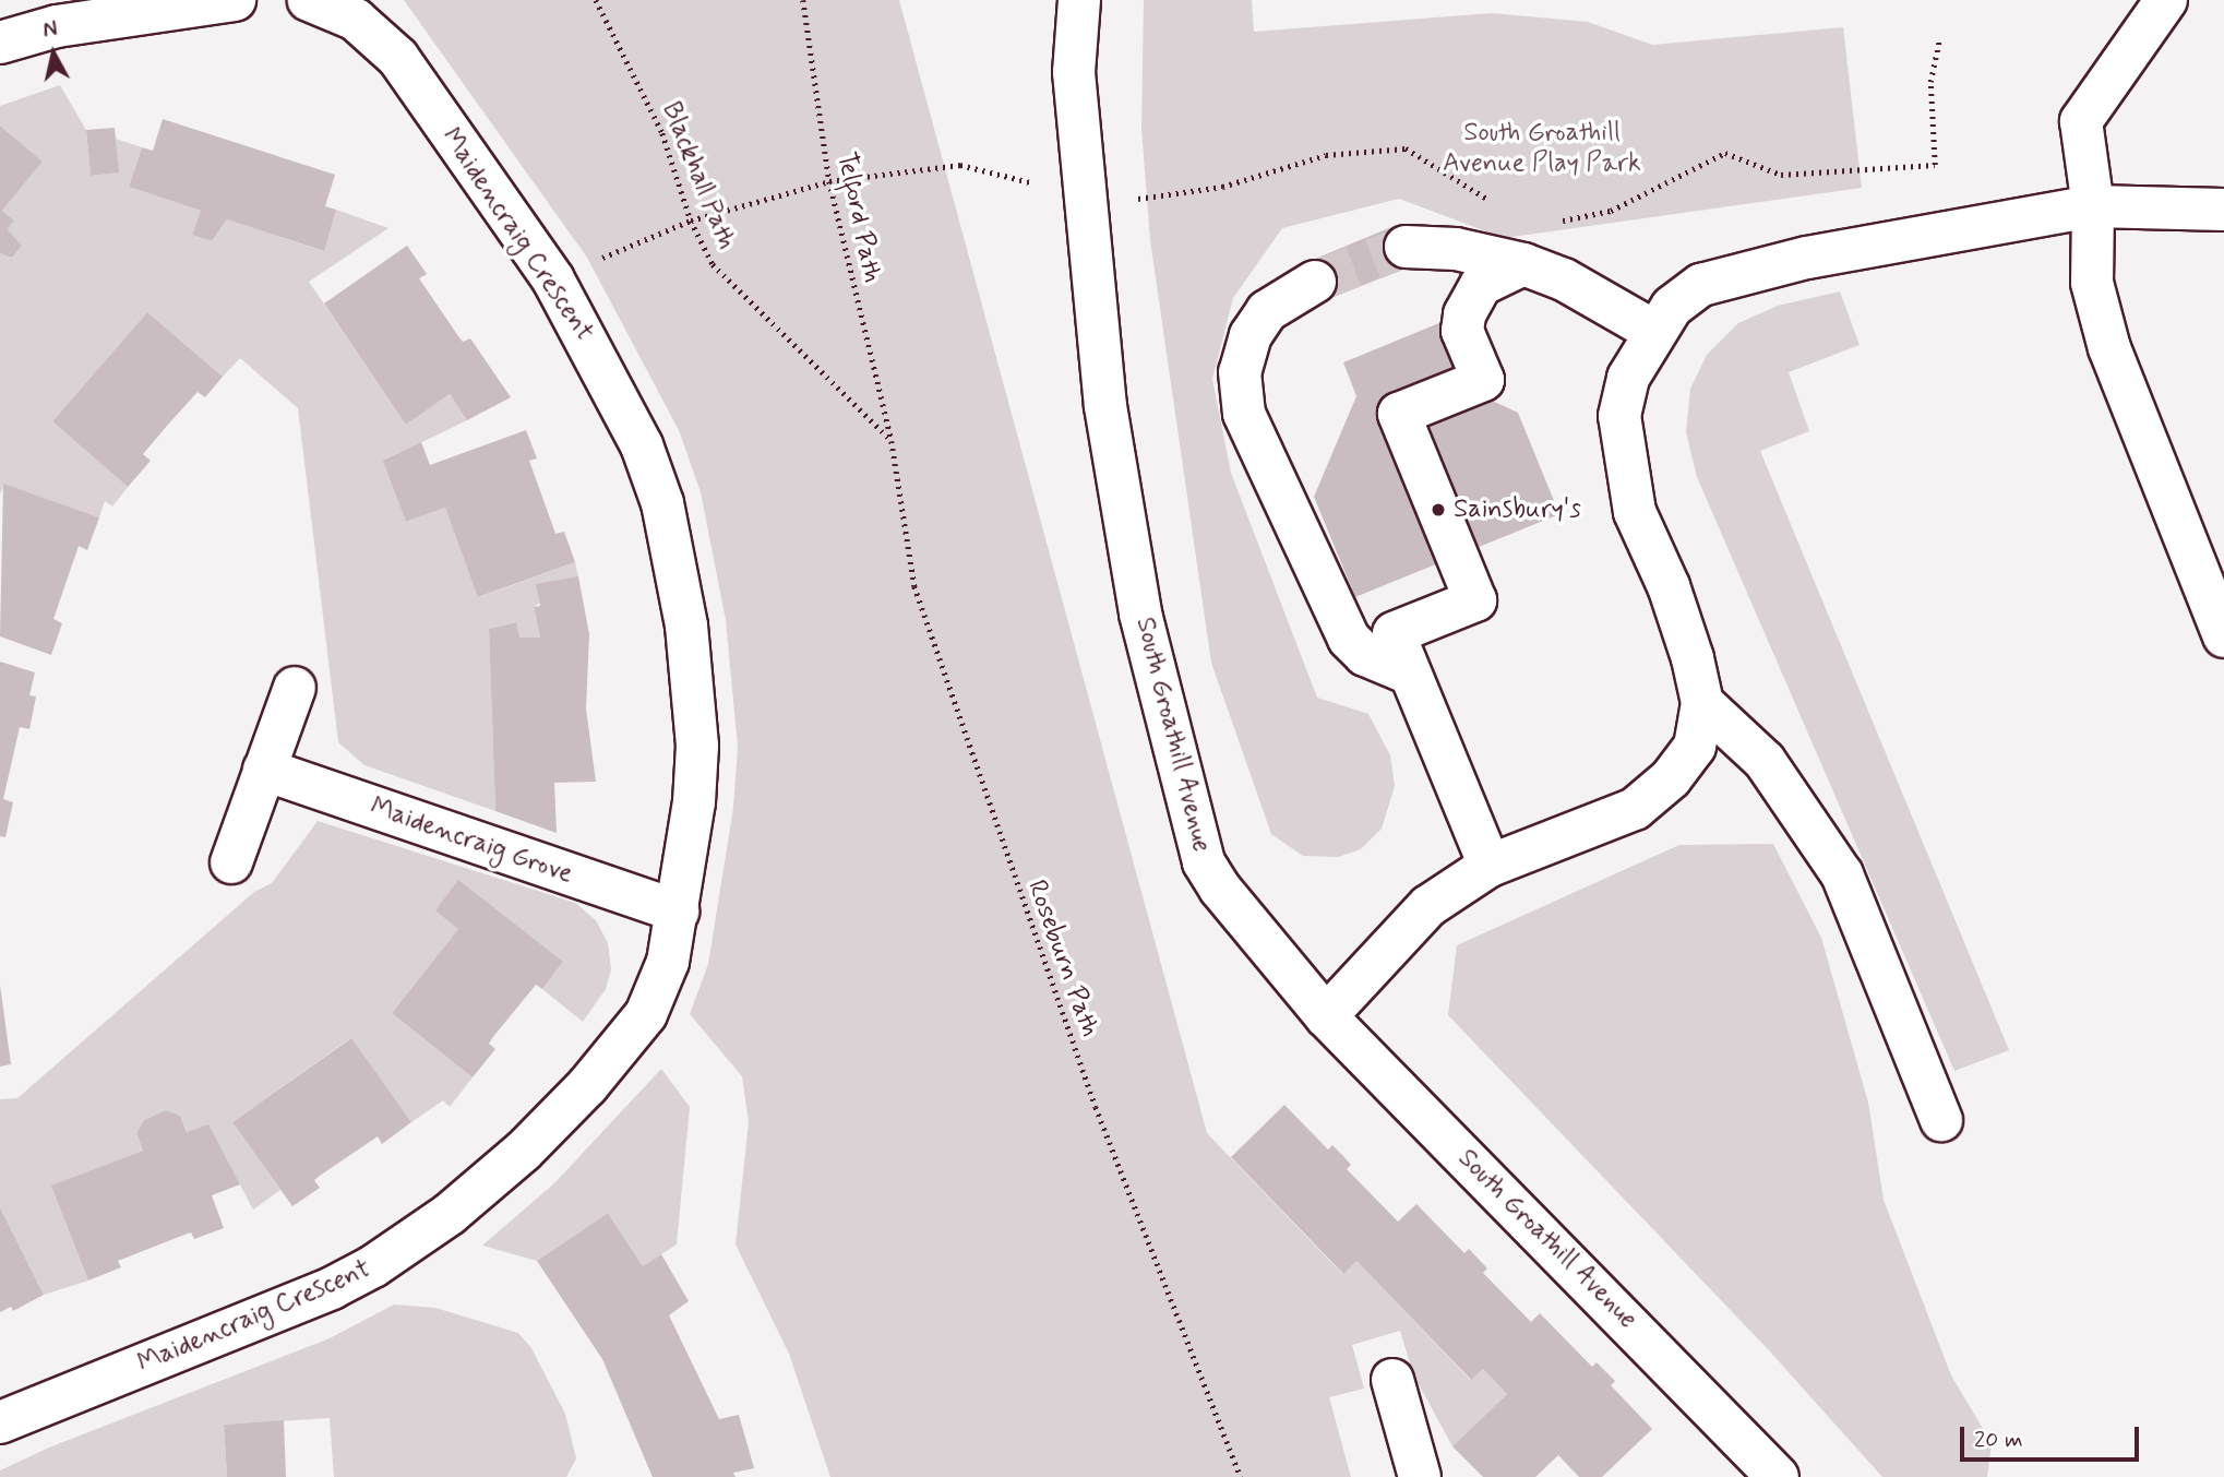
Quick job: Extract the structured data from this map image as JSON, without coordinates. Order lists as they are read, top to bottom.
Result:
{
  "streets": {
    "street": ["Maidencraig Crescent", "South Groathill Avenue", "Maidencraig Grove"],
    "path": ["Blackhall Path", "Telford Path", "Roseburn Path"]
  },
  "crossings": [
    ["Blackhall Path", "Telford Path"],
    ["Blackhall Path", "Roseburn Path"],
    ["Telford Path", "Roseburn Path"],
    ["Maidencraig Crescent", "Maidencraig Grove"]
  ],
  "parks": ["South Groathill Avenue Play Park"],
  "places": ["Sainsbury's"],
  "scale_bar": "20 m",
  "north": "top"
}
